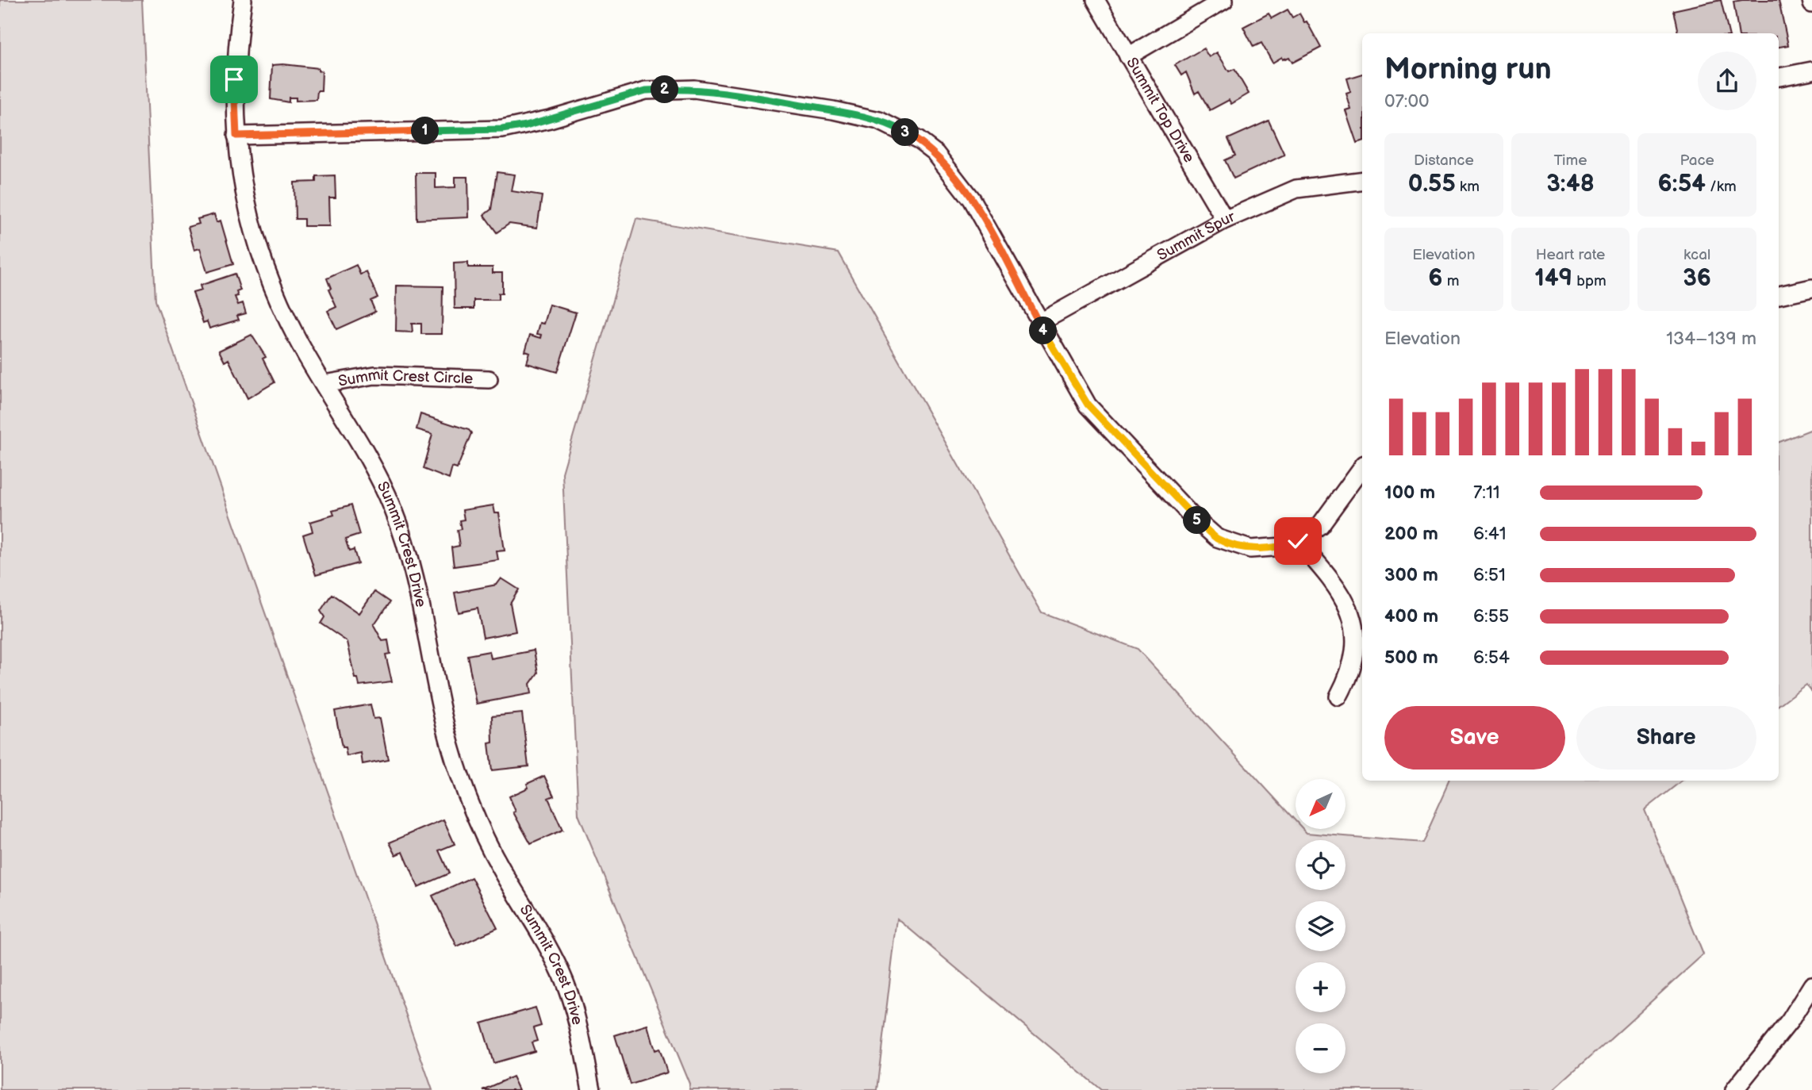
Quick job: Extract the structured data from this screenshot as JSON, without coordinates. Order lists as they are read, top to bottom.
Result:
{
  "streets": {
    "street": [
      "Summit Top Drive",
      "Summit Spur",
      "Summit Crest Circle",
      "Summit Crest Drive"
    ]
  },
  "crossings": [
    ["Summit Top Drive", "Summit Spur"],
    ["Summit Crest Circle", "Summit Crest Drive"]
  ],
  "north": "bottom left",
  "page": {
    "heading": ["Morning run", "07:00"],
    "pins": [
      "2",
      "1",
      "3",
      "4",
      "5"
    ],
    "stats": [
      ["Distance", "0.55 km"],
      ["Time", "3:48"],
      ["Pace", "6:54 /km"],
      ["Elevation", "6 m"],
      ["Heart rate", "149 bpm"],
      ["kcal", "36"]
    ],
    "chart": ["Elevation", "134–139 m"],
    "list": [
      {
        "name": "100 m",
        "note": "7:11"
      },
      {
        "name": "200 m",
        "note": "6:41"
      },
      {
        "name": "300 m",
        "note": "6:51"
      },
      {
        "name": "400 m",
        "note": "6:55"
      },
      {
        "name": "500 m",
        "note": "6:54"
      }
    ],
    "buttons": ["Save", "Share"],
    "map_buttons": ["+", "−"]
  }
}
